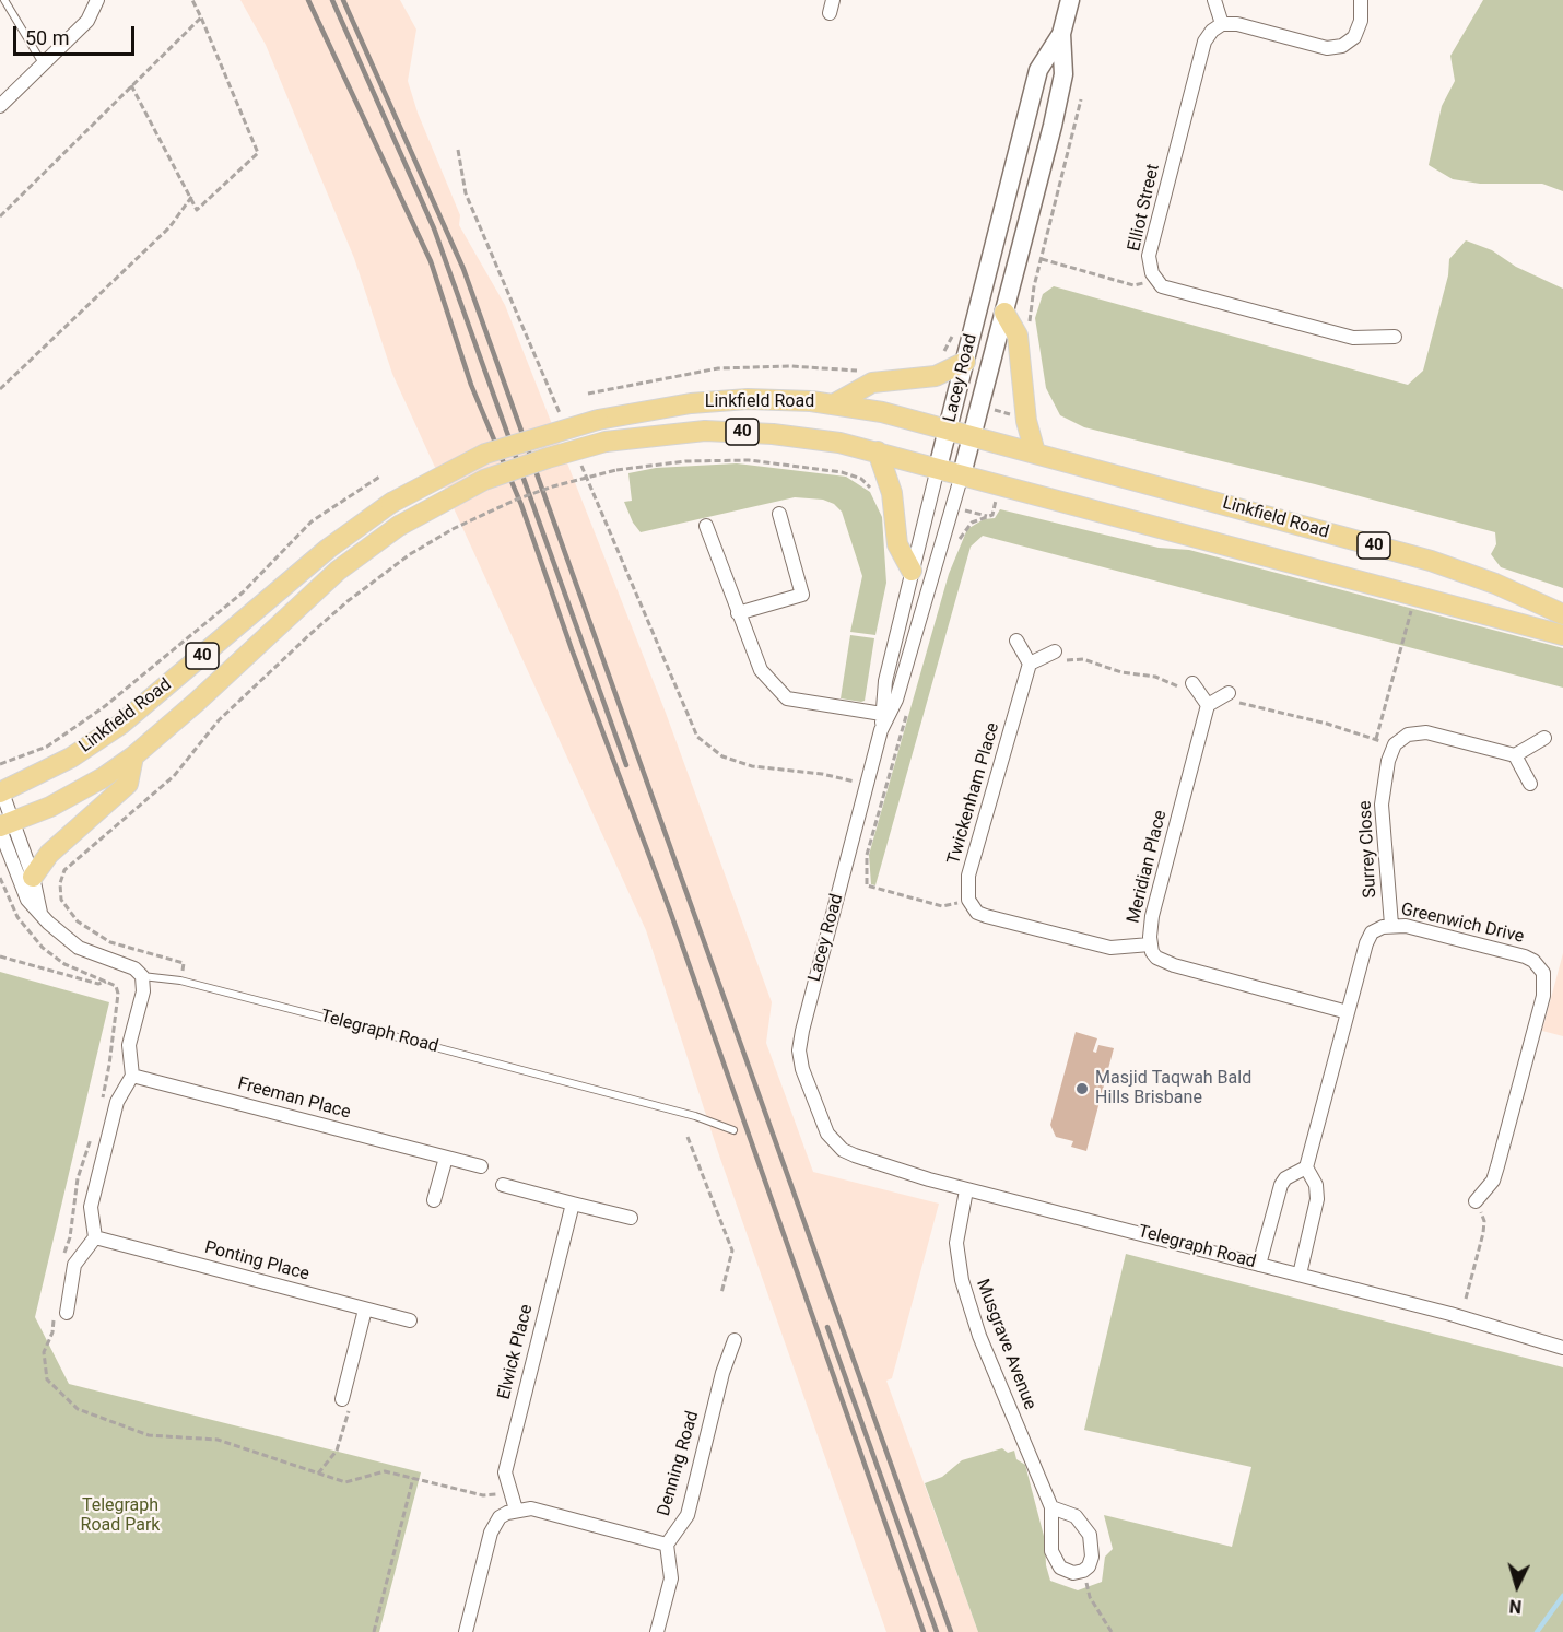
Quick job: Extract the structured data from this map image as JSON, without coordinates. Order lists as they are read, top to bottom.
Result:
{
  "streets": {
    "main road": ["Linkfield Road", "40"],
    "street": [
      "Elliot Street",
      "Lacey Road",
      "Twickenham Place",
      "Surrey Close",
      "Meridian Place",
      "Greenwich Drive",
      "Telegraph Road",
      "Freeman Place",
      "Ponting Place",
      "Musgrave Avenue",
      "Elwick Place",
      "Denning Road"
    ]
  },
  "crossings": [
    ["Lacey Road", "Linkfield Road"],
    ["Lacey Road", "Telegraph Road"],
    ["Linkfield Road", "Telegraph Road"],
    ["Surrey Close", "Greenwich Drive"],
    ["Meridian Place", "Greenwich Drive"],
    ["Telegraph Road", "Musgrave Avenue"]
  ],
  "parks": ["Telegraph Road Park"],
  "places": ["Masjid Taqwah Bald Hills Brisbane"],
  "scale_bar": "50 m",
  "north": "bottom"
}
